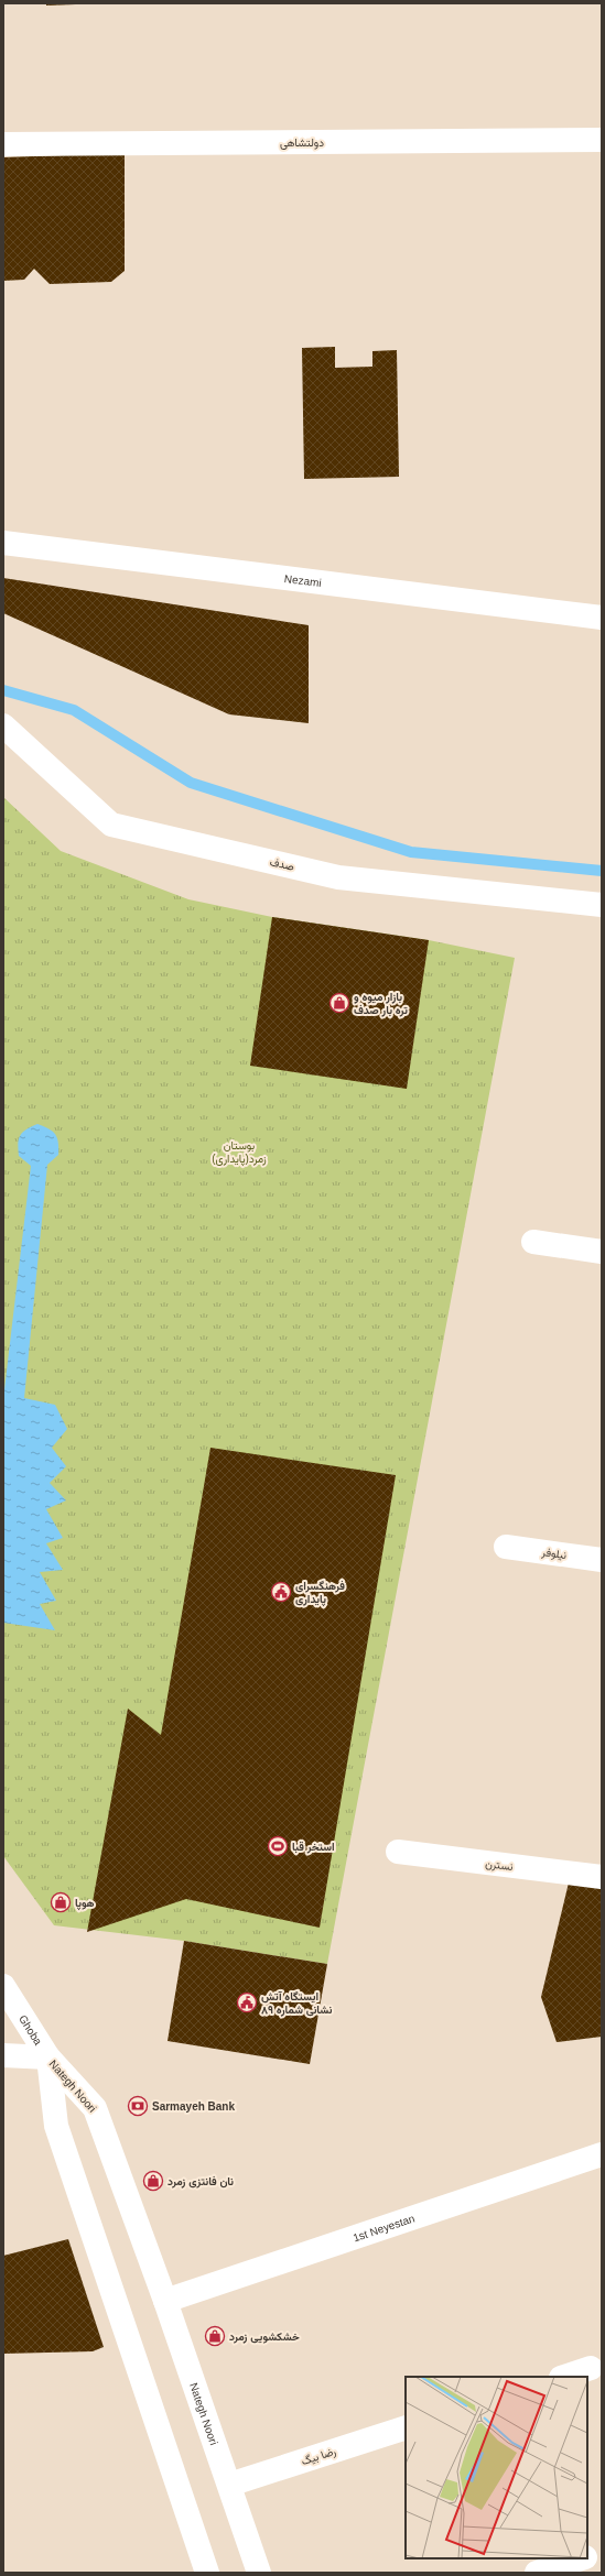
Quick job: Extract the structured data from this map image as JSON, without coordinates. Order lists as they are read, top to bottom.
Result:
{
  "streets": {
    "street": [
      "دولتشاهی",
      "Nezami",
      "صدف",
      "نیلوفر",
      "نسترن",
      "Ghoba",
      "Nategh Noori",
      "1st Neyestan",
      "رضا بیگ"
    ]
  },
  "crossings": [
    ["Ghoba", "Nategh Noori"],
    ["Nategh Noori", "1st Neyestan"],
    ["Nategh Noori", "رضا بیگ"]
  ],
  "parks": ["بوستان زمرد(پایداری)"],
  "places": {
    "shop": [
      "بازار میوه و تره بار صدف",
      "هوپا",
      "نان فانتزی زمرد",
      "خشکشویی زمرد"
    ],
    "public building": ["فرهنگسرای پایداری", "ایستگاه آتش نشانی شماره ۸۹"],
    "sports": ["استخر قبا"],
    "bank": ["Sarmayeh Bank"]
  }
}
